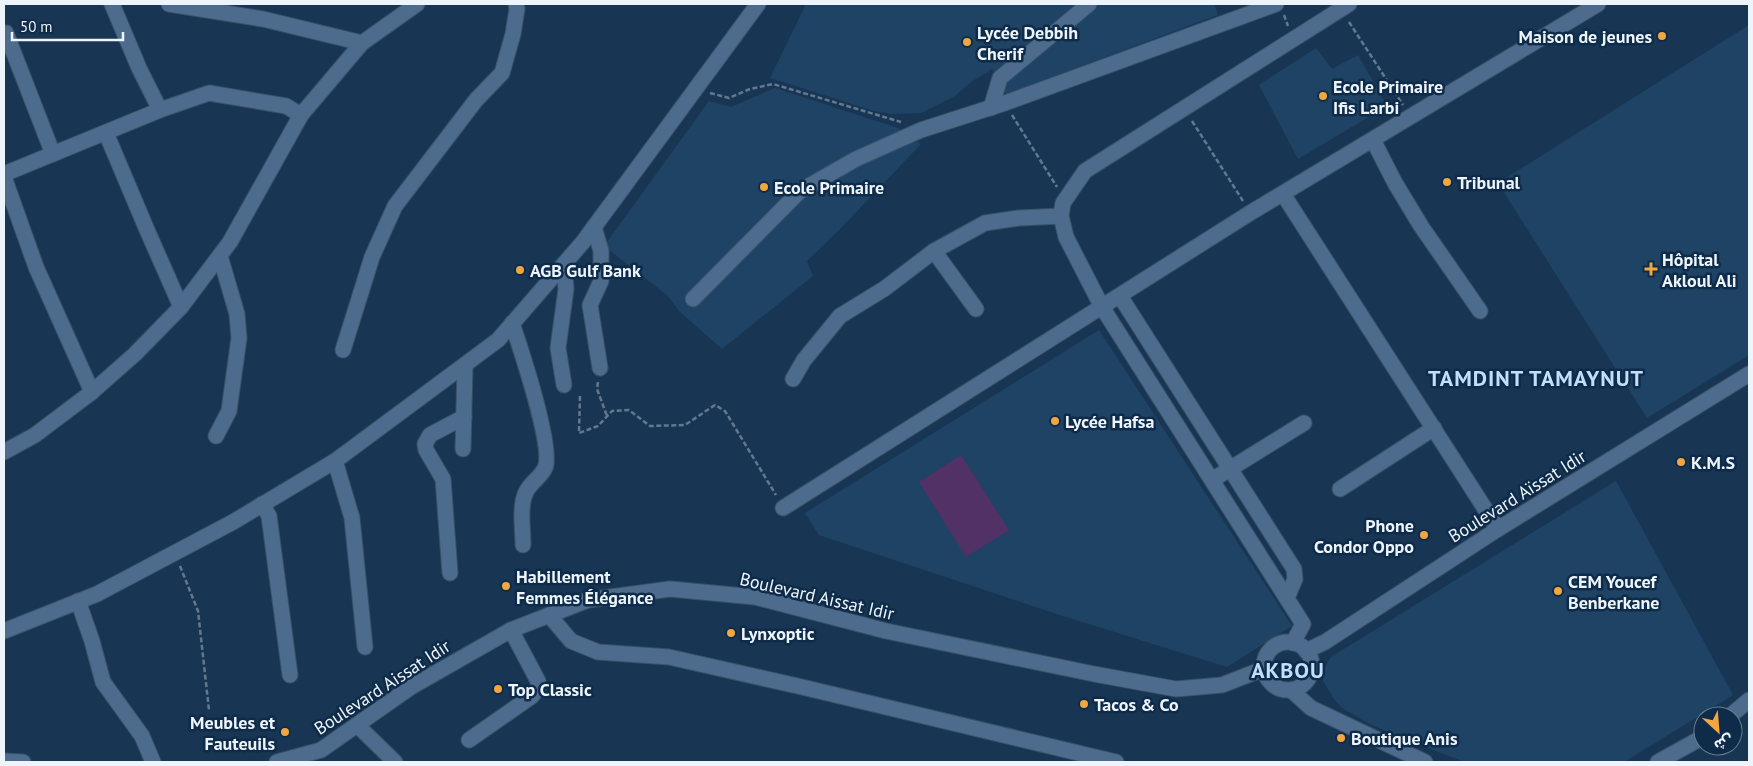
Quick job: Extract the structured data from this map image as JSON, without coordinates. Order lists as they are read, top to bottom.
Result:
{
  "streets": {
    "street": ["Boulevard Aïssat Idir", "Boulevard Aissat Idir"]
  },
  "crossings": [
    ["Boulevard Aïssat Idir", "Boulevard Aissat Idir"]
  ],
  "districts": ["TAMDINT TAMAYNUT", "AKBOU"],
  "places": {
    "other": [
      "Maison de jeunes",
      "Lycée Debbih Cherif",
      "Ecole Primaire Ifis Larbi",
      "Tribunal",
      "Ecole Primaire",
      "AGB Gulf Bank",
      "Lycée Hafsa",
      "K.M.S",
      "Phone Condor Oppo",
      "Habillement Femmes Élégance",
      "CEM Youcef Benberkane",
      "Lynxoptic",
      "Top Classic",
      "Tacos & Co",
      "Meubles et Fauteuils",
      "Boutique Anis"
    ],
    "health": ["Hôpital Akloul Ali"]
  },
  "scale_bar": "50 m",
  "north": "bottom right"
}
